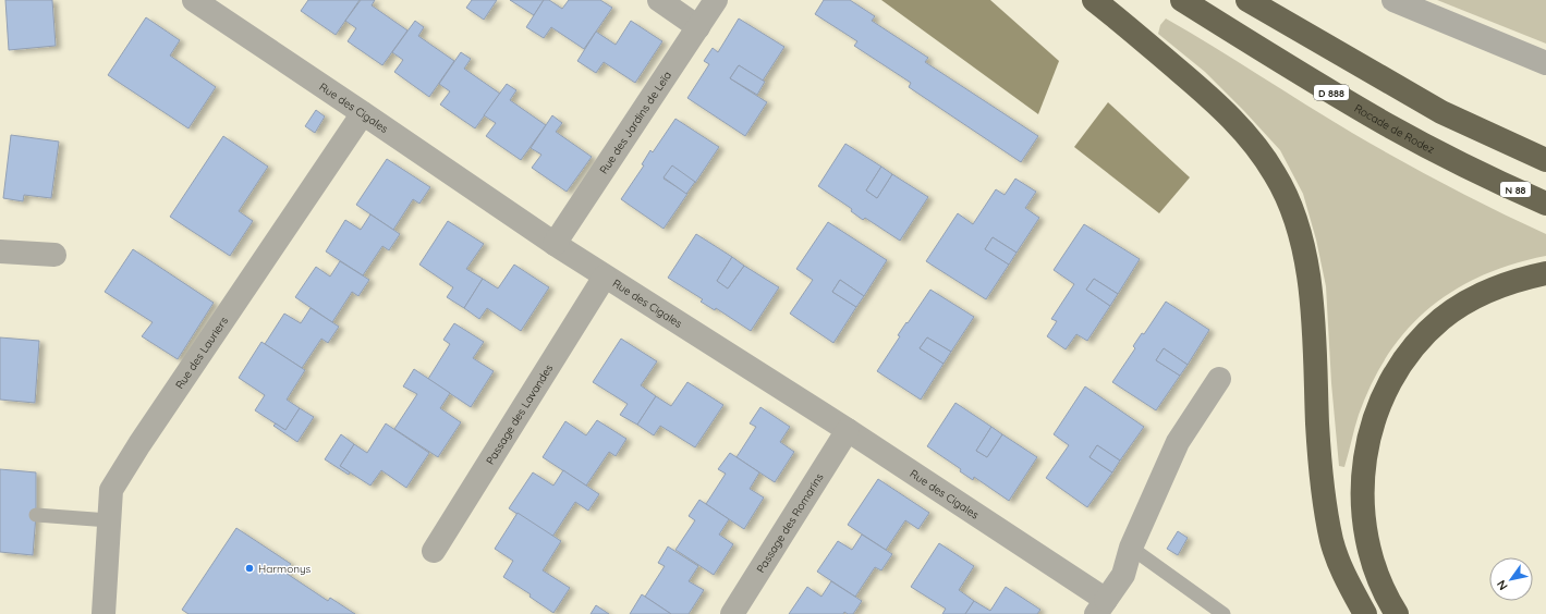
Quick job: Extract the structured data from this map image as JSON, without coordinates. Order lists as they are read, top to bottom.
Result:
{
  "streets": {
    "highway": ["D 888", "Rocade de Rodez", "N 88"],
    "street": [
      "Rue des Cigales",
      "Rue des Jardins de Leïa",
      "Rue des Lauriers",
      "Passage des Lavandes",
      "Passage des Romarins"
    ]
  },
  "crossings": [
    ["Rue des Cigales", "Rue des Jardins de Leïa"],
    ["Rue des Cigales", "Rue des Lauriers"],
    ["Rue des Cigales", "Passage des Lavandes"],
    ["Rue des Cigales", "Passage des Romarins"]
  ],
  "places": ["Harmonys"],
  "north": "bottom left"
}
